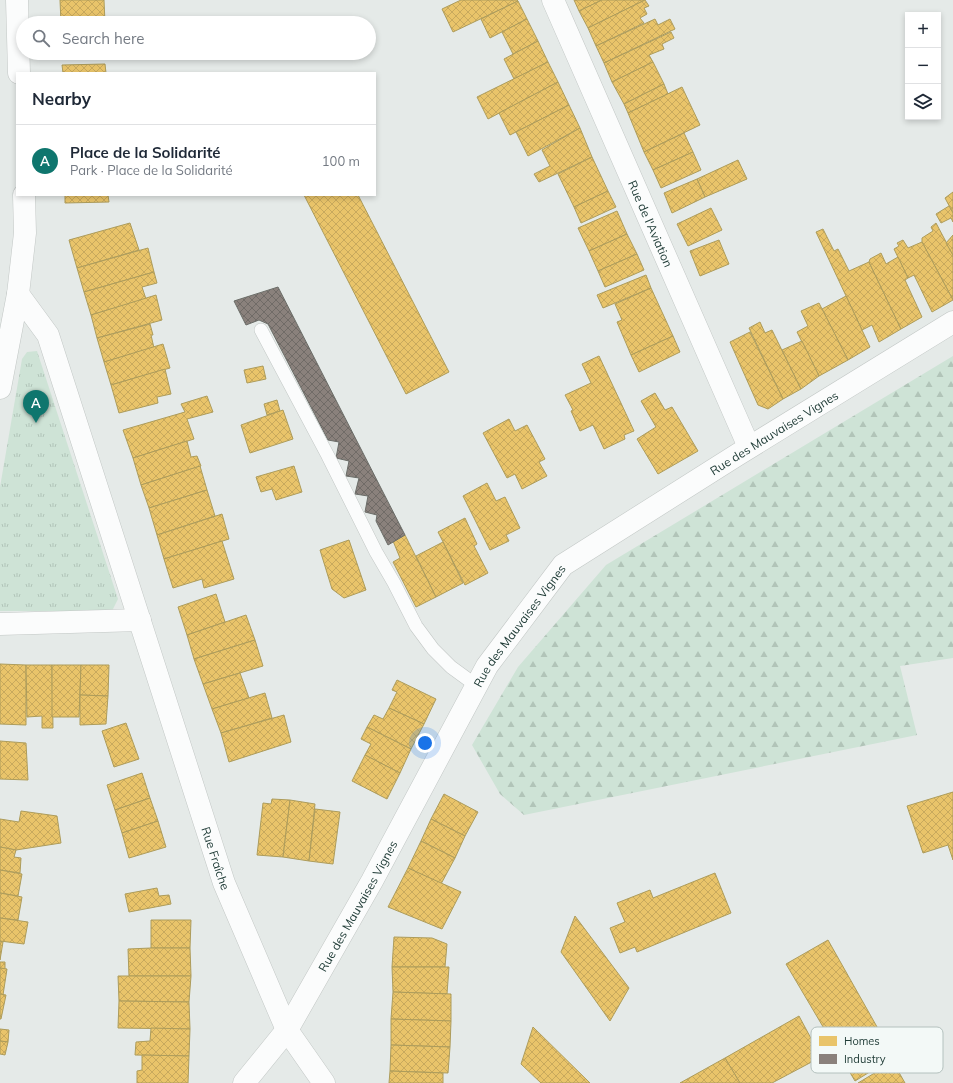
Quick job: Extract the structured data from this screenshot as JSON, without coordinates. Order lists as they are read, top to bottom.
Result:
{
  "streets": {
    "street": ["Rue de l'Aviation", "Rue des Mauvaises Vignes", "Rue Fraîche"]
  },
  "crossings": [
    ["Rue de l'Aviation", "Rue des Mauvaises Vignes"],
    ["Rue des Mauvaises Vignes", "Rue Fraîche"]
  ],
  "legend": ["Homes", "Industry"],
  "page": {
    "map_buttons": ["+", "−"],
    "search": "Search here",
    "heading": "Nearby",
    "list": [
      {
        "mark": "A",
        "name": "Place de la Solidarité",
        "note": "Park · Place de la Solidarité",
        "value": "100 m"
      }
    ],
    "pins": "A"
  }
}
